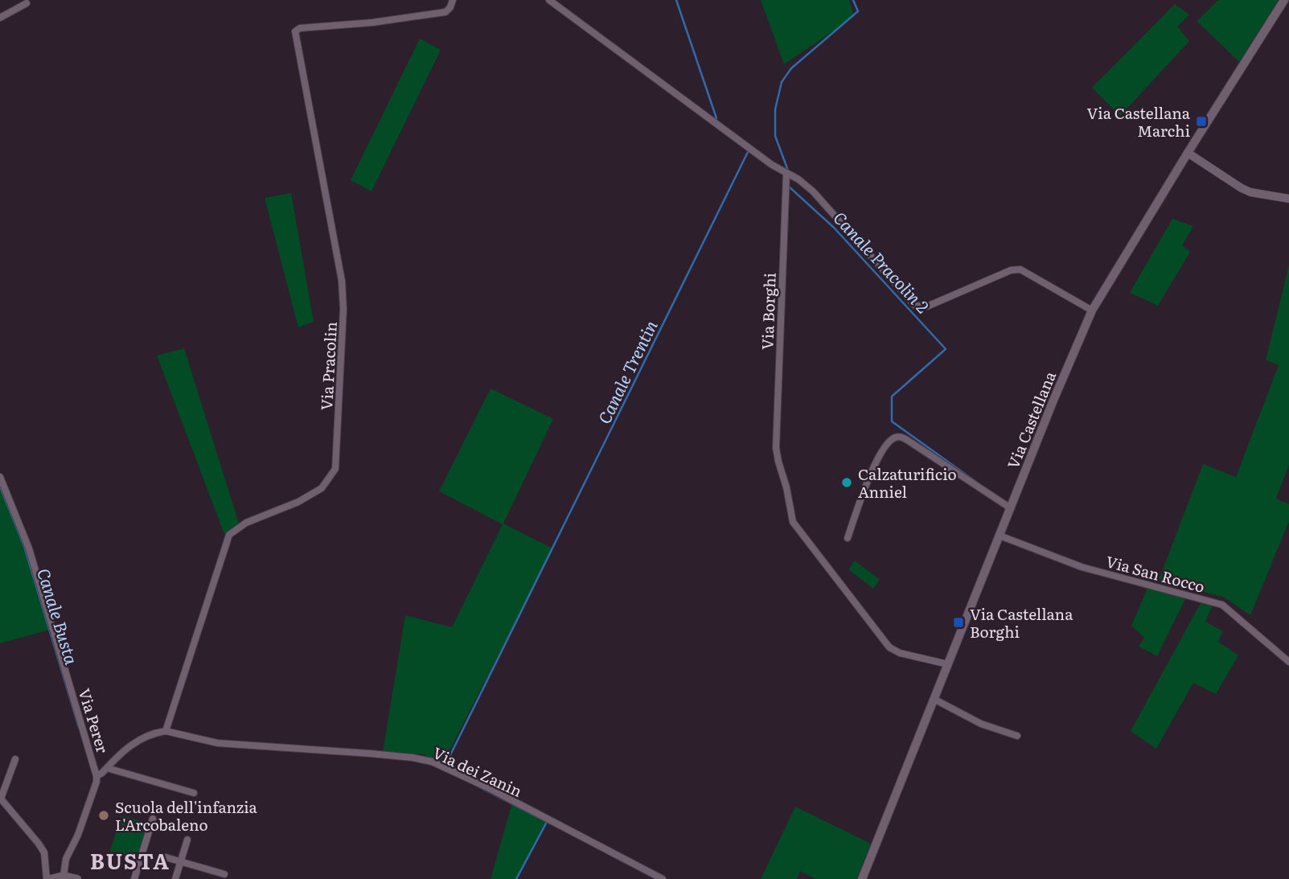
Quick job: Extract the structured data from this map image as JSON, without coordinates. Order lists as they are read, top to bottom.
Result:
{
  "streets": {
    "main road": ["Via Castellana"],
    "street": [
      "Via Borghi",
      "Via Pracolin",
      "Via San Rocco",
      "Via Perer",
      "Via dei Zanin"
    ]
  },
  "crossings": [
    ["Via Borghi", "Via Castellana"],
    ["Via Pracolin", "Via dei Zanin"],
    ["Via Castellana", "Via San Rocco"]
  ],
  "districts": ["BUSTA"],
  "water": ["Canale Pracolin 2", "Canale Trentin", "Canale Busta"],
  "places": {
    "transit": ["Via Castellana Marchi", "Via Castellana Borghi"],
    "other": ["Calzaturificio Anniel", "Scuola dell'infanzia L'Arcobaleno"]
  }
}
